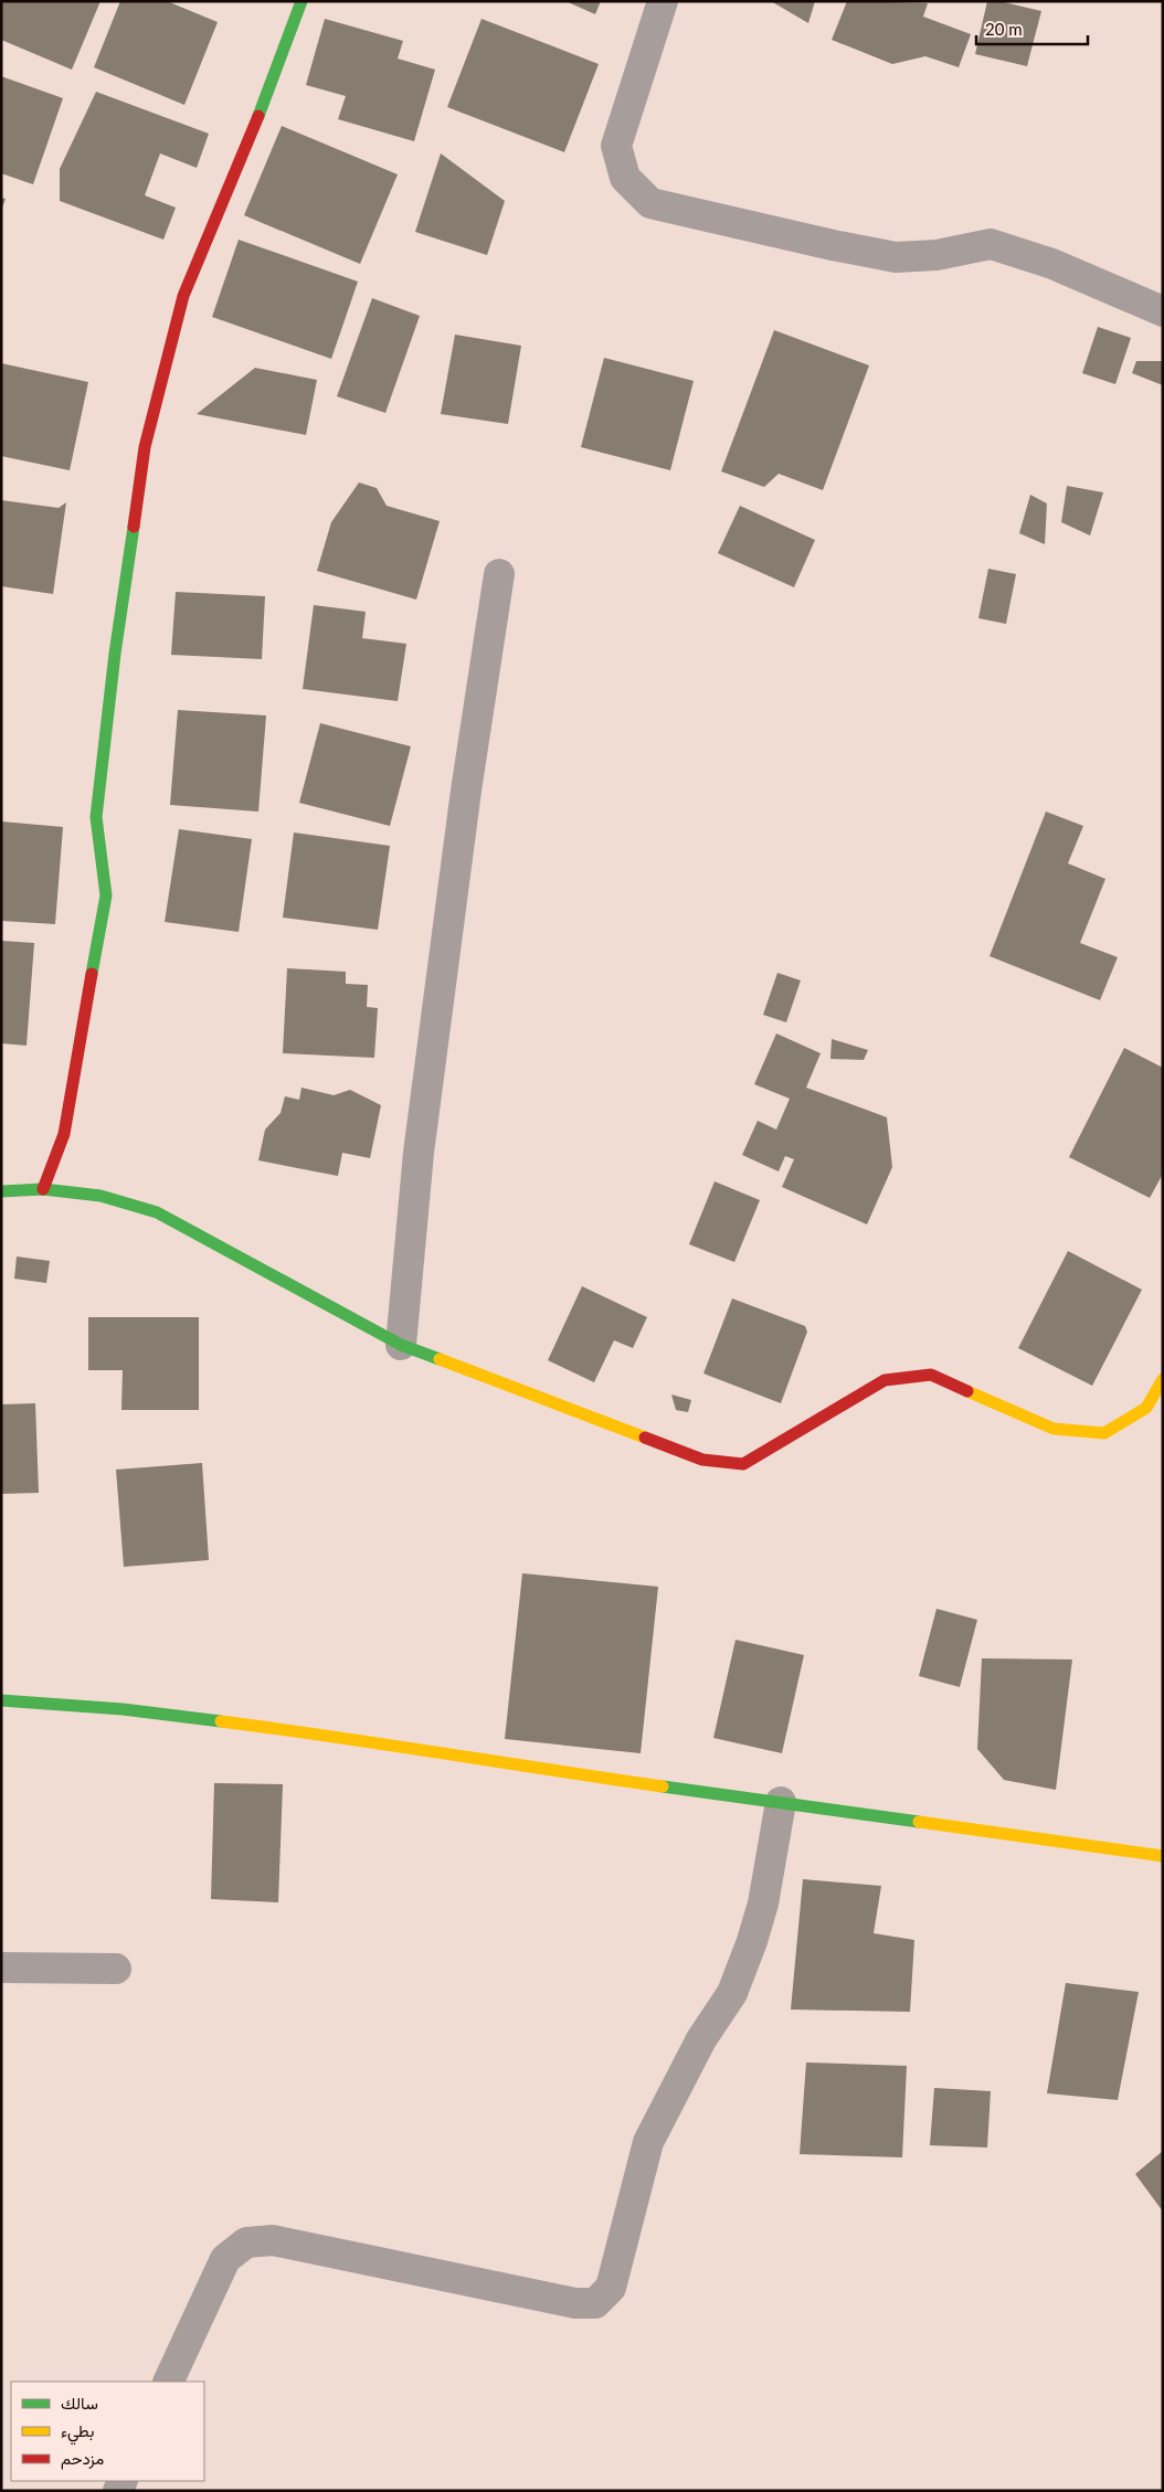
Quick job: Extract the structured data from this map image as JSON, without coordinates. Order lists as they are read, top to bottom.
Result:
{
  "legend": ["سالك", "بطيء", "مزدحم"],
  "scale_bar": "20 m"
}
